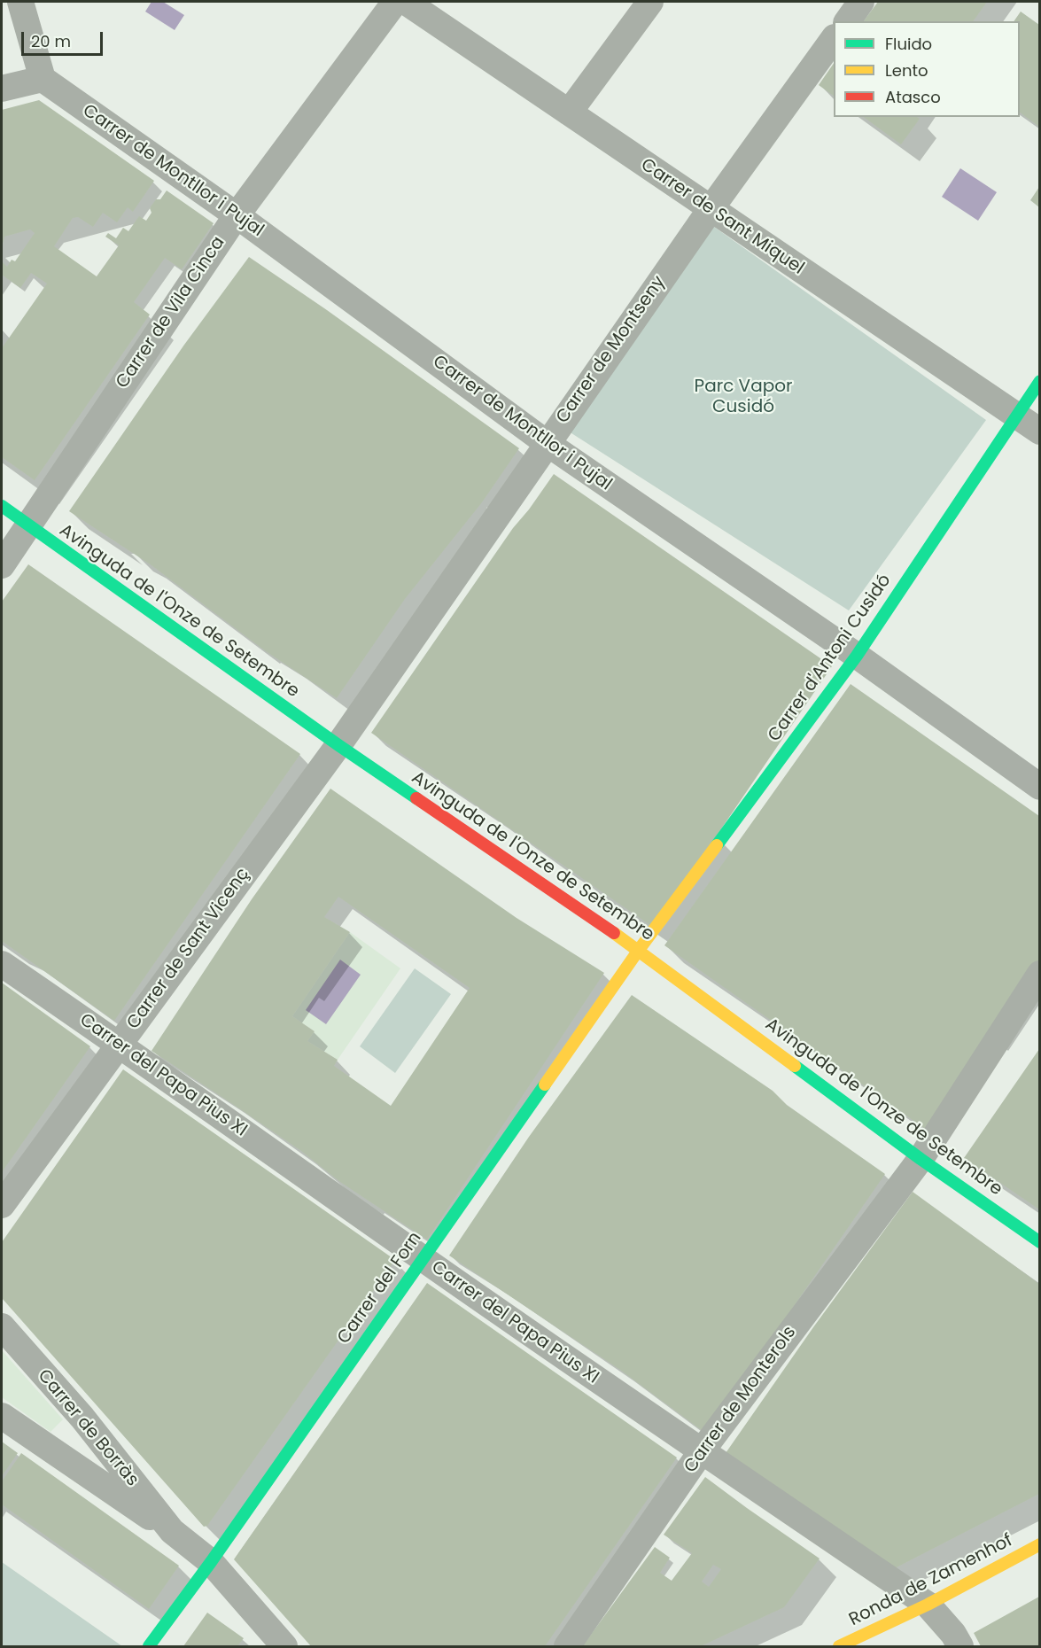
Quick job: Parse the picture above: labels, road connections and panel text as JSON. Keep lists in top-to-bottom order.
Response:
{
  "streets": {
    "street": [
      "Carrer de Montllor i Pujal",
      "Carrer de Sant Miquel",
      "Carrer de Vila Cinca",
      "Carrer de Montseny",
      "Avinguda de l'Onze de Setembre",
      "Carrer d'Antoni Cusidó",
      "Carrer de Sant Vicenç",
      "Carrer del Papa Pius XI",
      "Carrer del Forn",
      "Carrer de Monterols",
      "Carrer de Borràs",
      "Ronda de Zamenhof"
    ]
  },
  "crossings": [
    ["Carrer de Montllor i Pujal", "Carrer de Vila Cinca"],
    ["Carrer de Montllor i Pujal", "Carrer de Montseny"],
    ["Carrer de Montllor i Pujal", "Carrer d'Antoni Cusidó"],
    ["Carrer de Sant Miquel", "Carrer de Montseny"],
    ["Carrer de Sant Miquel", "Carrer d'Antoni Cusidó"],
    ["Carrer de Vila Cinca", "Avinguda de l'Onze de Setembre"],
    ["Carrer de Montseny", "Avinguda de l'Onze de Setembre"],
    ["Carrer de Montseny", "Carrer de Sant Vicenç"],
    ["Avinguda de l'Onze de Setembre", "Carrer d'Antoni Cusidó"],
    ["Avinguda de l'Onze de Setembre", "Carrer de Sant Vicenç"],
    ["Avinguda de l'Onze de Setembre", "Carrer del Forn"],
    ["Avinguda de l'Onze de Setembre", "Carrer de Monterols"],
    ["Carrer d'Antoni Cusidó", "Carrer del Forn"],
    ["Carrer de Sant Vicenç", "Carrer del Papa Pius XI"],
    ["Carrer del Papa Pius XI", "Carrer del Forn"],
    ["Carrer del Papa Pius XI", "Carrer de Monterols"],
    ["Carrer del Papa Pius XI", "Ronda de Zamenhof"],
    ["Carrer del Forn", "Carrer de Borràs"]
  ],
  "parks": ["Parc Vapor Cusidó"],
  "legend": ["Fluido", "Lento", "Atasco"],
  "scale_bar": "20 m"
}
